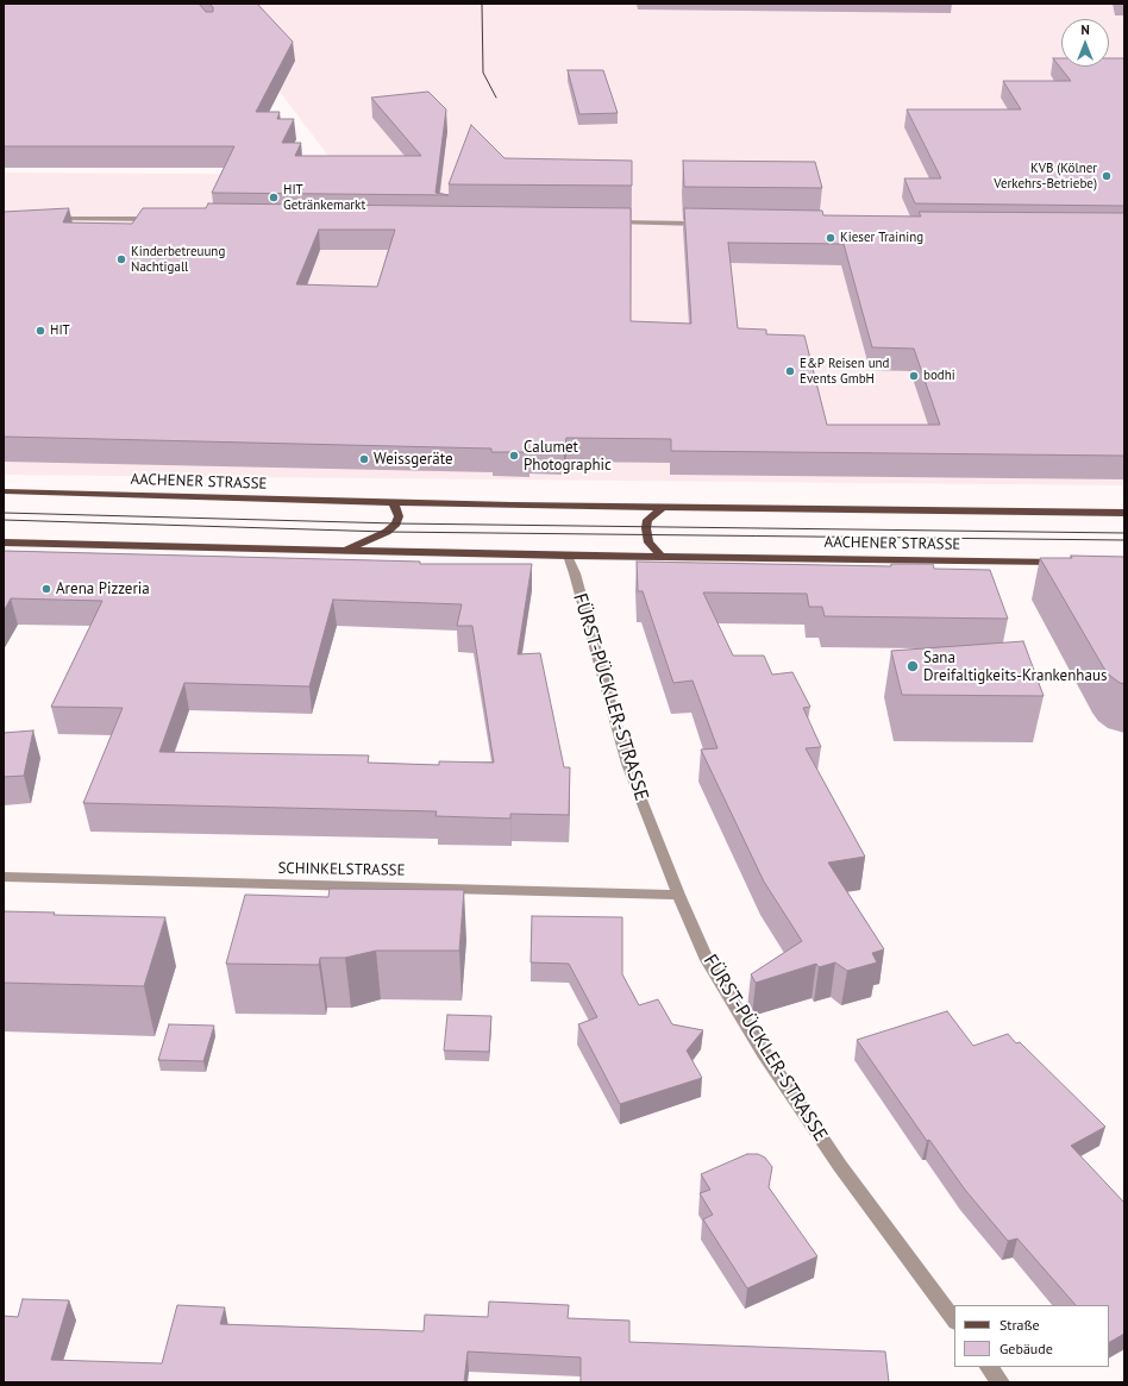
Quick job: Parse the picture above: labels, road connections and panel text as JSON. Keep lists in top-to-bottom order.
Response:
{
  "streets": {
    "main road": ["AACHENER STRASSE"],
    "street": ["FÜRST-PÜCKLER-STRASSE", "SCHINKELSTRASSE"]
  },
  "crossings": [
    ["AACHENER STRASSE", "FÜRST-PÜCKLER-STRASSE"],
    ["FÜRST-PÜCKLER-STRASSE", "SCHINKELSTRASSE"]
  ],
  "places": [
    "KVB (Kölner Verkehrs-Betriebe)",
    "HIT Getränkemarkt",
    "Kieser Training",
    "Kinderbetreuung Nachtigall",
    "HIT",
    "E&P Reisen und Events GmbH",
    "bodhi",
    "Calumet Photographic",
    "Weissgeräte",
    "Arena Pizzeria",
    "Sana Dreifaltigkeits-Krankenhaus"
  ],
  "legend": ["Straße", "Gebäude"],
  "north": "top"
}
